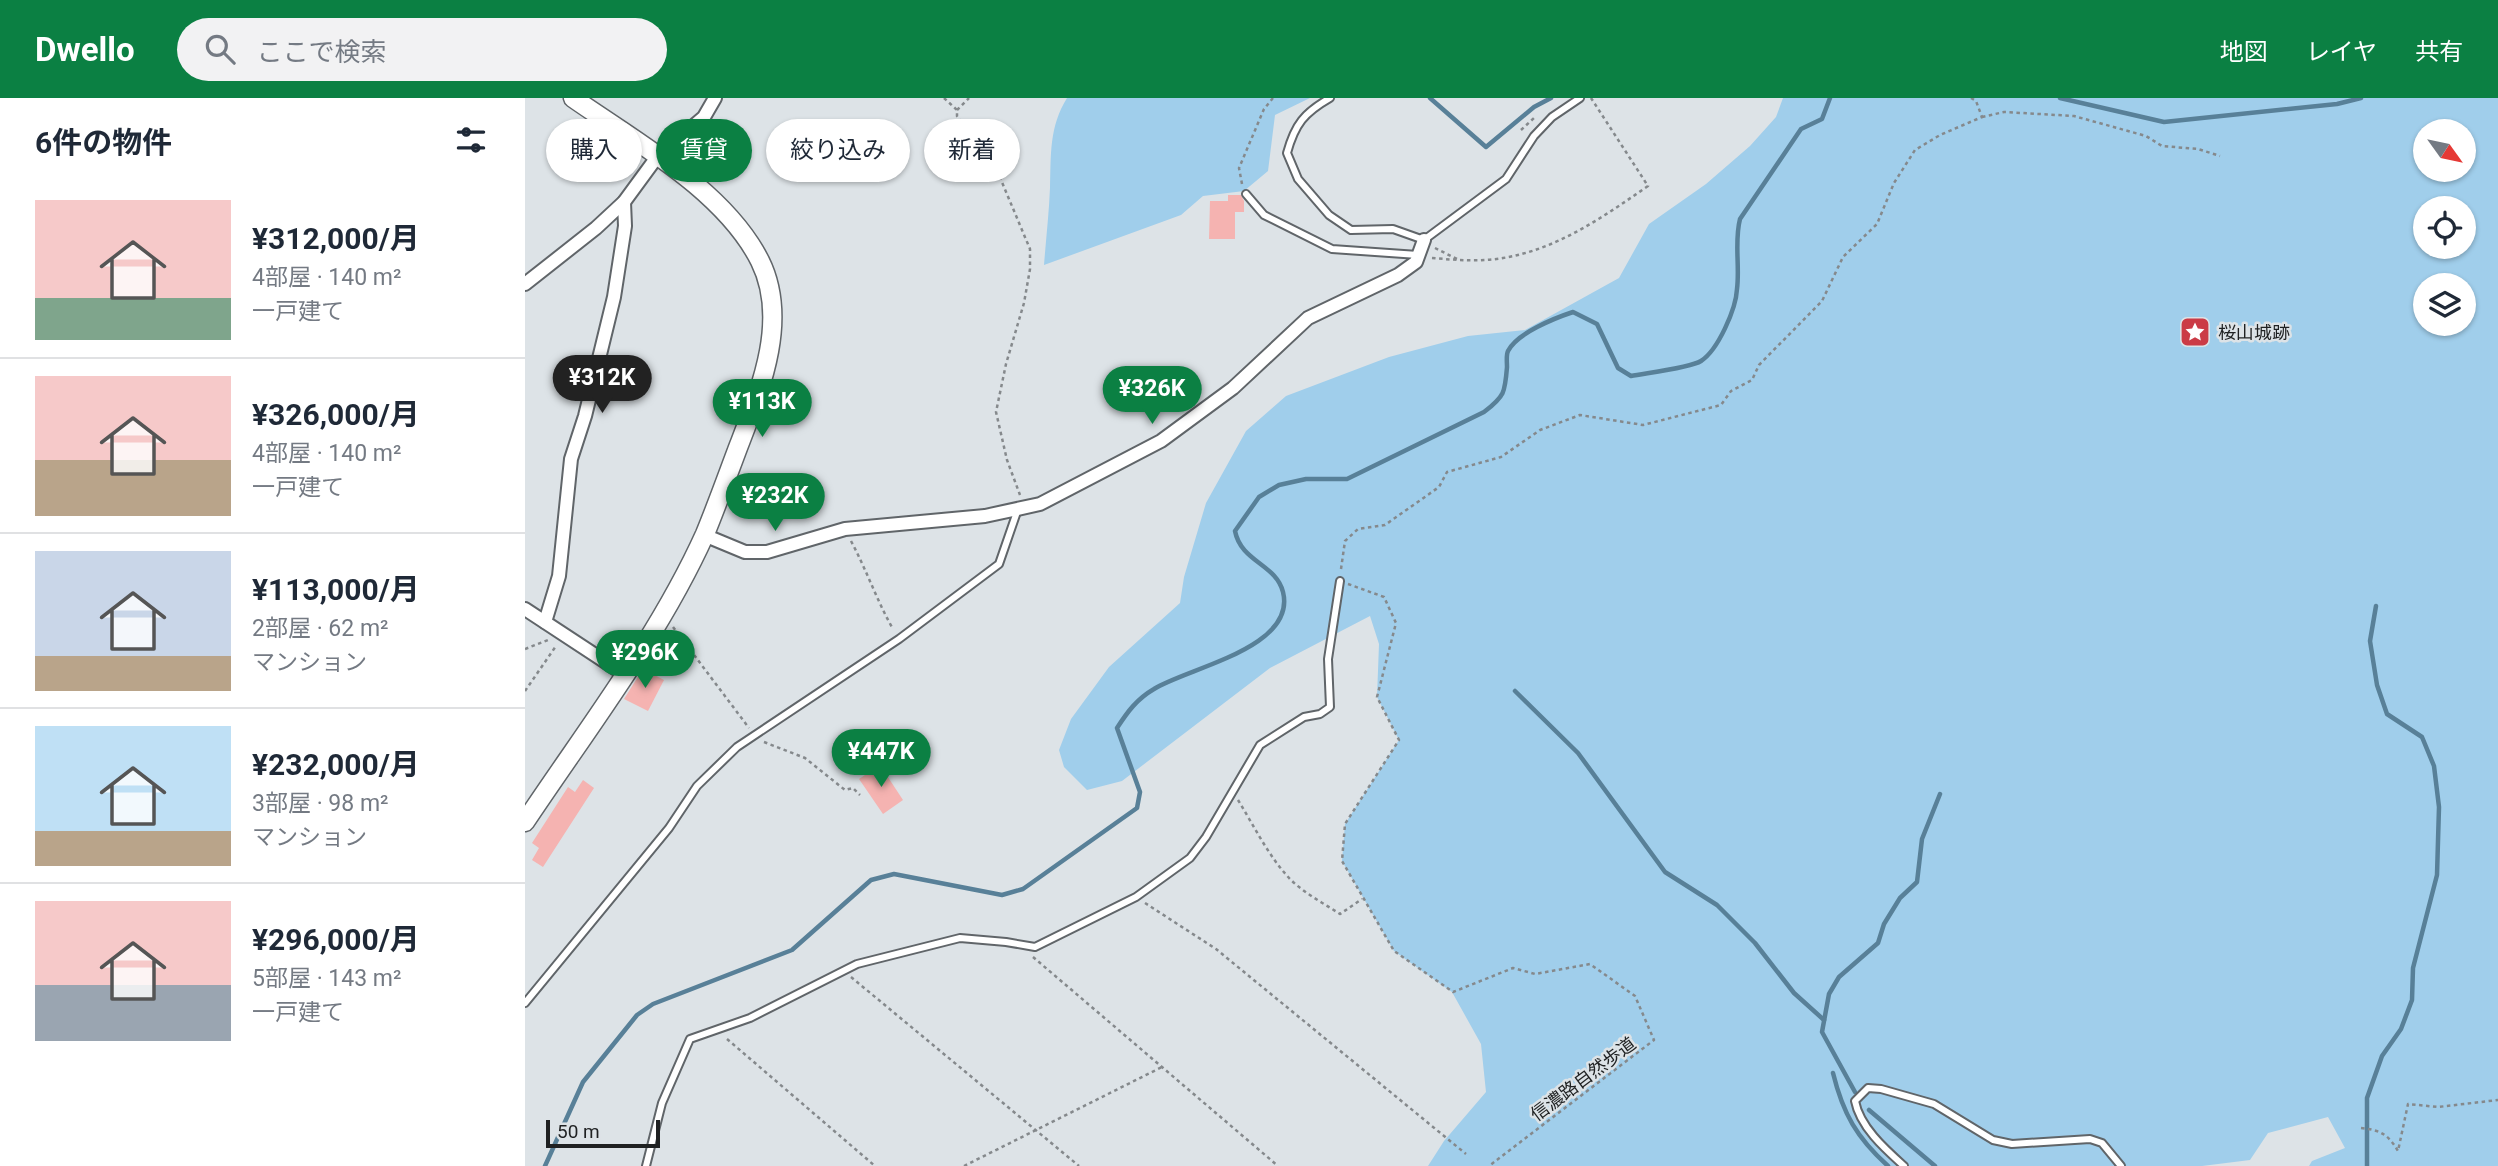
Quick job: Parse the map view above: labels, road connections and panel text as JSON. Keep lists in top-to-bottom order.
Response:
{
  "streets": {
    "path": ["信濃路自然歩道"]
  },
  "places": {
    "place": ["桜山城跡"]
  },
  "scale_bar": "50 m",
  "north": "bottom right",
  "page": {
    "header": "Dwello",
    "search": "ここで検索",
    "nav": ["地図", "レイヤ", "共有"],
    "heading": "6件の物件",
    "chip": [
      "購入",
      "賃貸",
      "絞り込み",
      "新着"
    ],
    "list": [
      {
        "name": "¥312,000/月",
        "note": "4部屋 · 140 m² · 一戸建て"
      },
      {
        "name": "¥326,000/月",
        "note": "4部屋 · 140 m² · 一戸建て"
      },
      {
        "name": "¥113,000/月",
        "note": "2部屋 · 62 m² · マンション"
      },
      {
        "name": "¥232,000/月",
        "note": "3部屋 · 98 m² · マンション"
      },
      {
        "name": "¥296,000/月",
        "note": "5部屋 · 143 m² · 一戸建て"
      }
    ],
    "price": [
      "¥312K",
      "¥326K",
      "¥113K",
      "¥232K",
      "¥296K",
      "¥447K"
    ],
    "scale": "50 m"
  }
}
